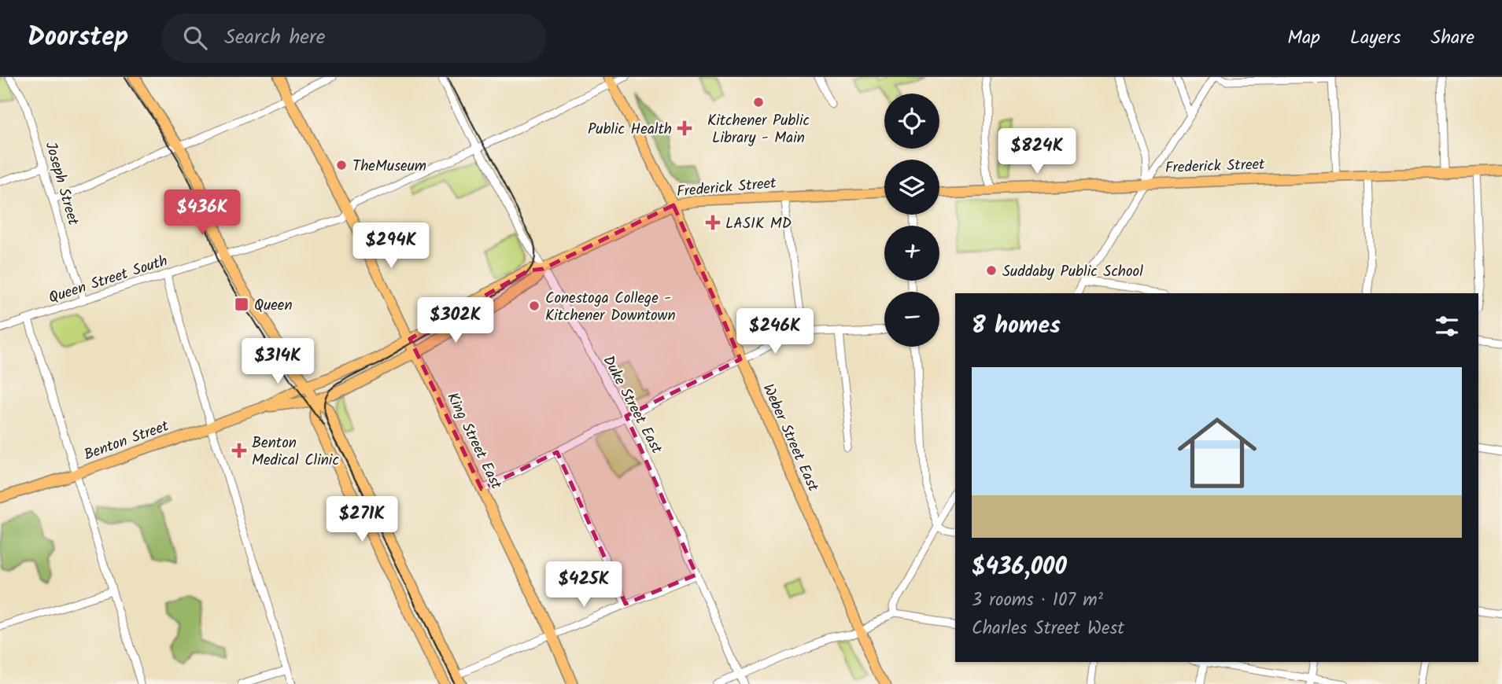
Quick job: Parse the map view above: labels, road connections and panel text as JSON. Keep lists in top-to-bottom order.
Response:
{
  "streets": {
    "main road": [
      "Frederick Street",
      "Weber Street East",
      "Benton Street",
      "King Street East"
    ],
    "street": ["Joseph Street", "Queen Street South", "Duke Street East"]
  },
  "crossings": [
    ["Frederick Street", "Duke Street East"],
    ["Frederick Street", "Weber Street East"],
    ["Frederick Street", "Benton Street"],
    ["Frederick Street", "King Street East"],
    ["Joseph Street", "Queen Street South"],
    ["Queen Street South", "Duke Street East"],
    ["Queen Street South", "Weber Street East"],
    ["Queen Street South", "King Street East"],
    ["Benton Street", "King Street East"]
  ],
  "places": {
    "other": [
      "Kitchener Public Library - Main",
      "TheMuseum",
      "Suddaby Public School",
      "Conestoga College - Kitchener Downtown"
    ],
    "health": ["Public Health", "LASIK MD", "Benton Medical Clinic"],
    "transit": ["Queen"]
  },
  "page": {
    "header": "Doorstep",
    "search": "Search here",
    "nav": ["Map", "Layers", "Share"],
    "map_buttons": ["+", "−"],
    "price": [
      "$824K",
      "$436K",
      "$294K",
      "$302K",
      "$246K",
      "$314K",
      "$271K",
      "$425K"
    ],
    "heading": "8 homes",
    "list": [
      {
        "name": "$436,000",
        "note": "3 rooms · 107 m² · Charles Street West"
      }
    ]
  }
}
